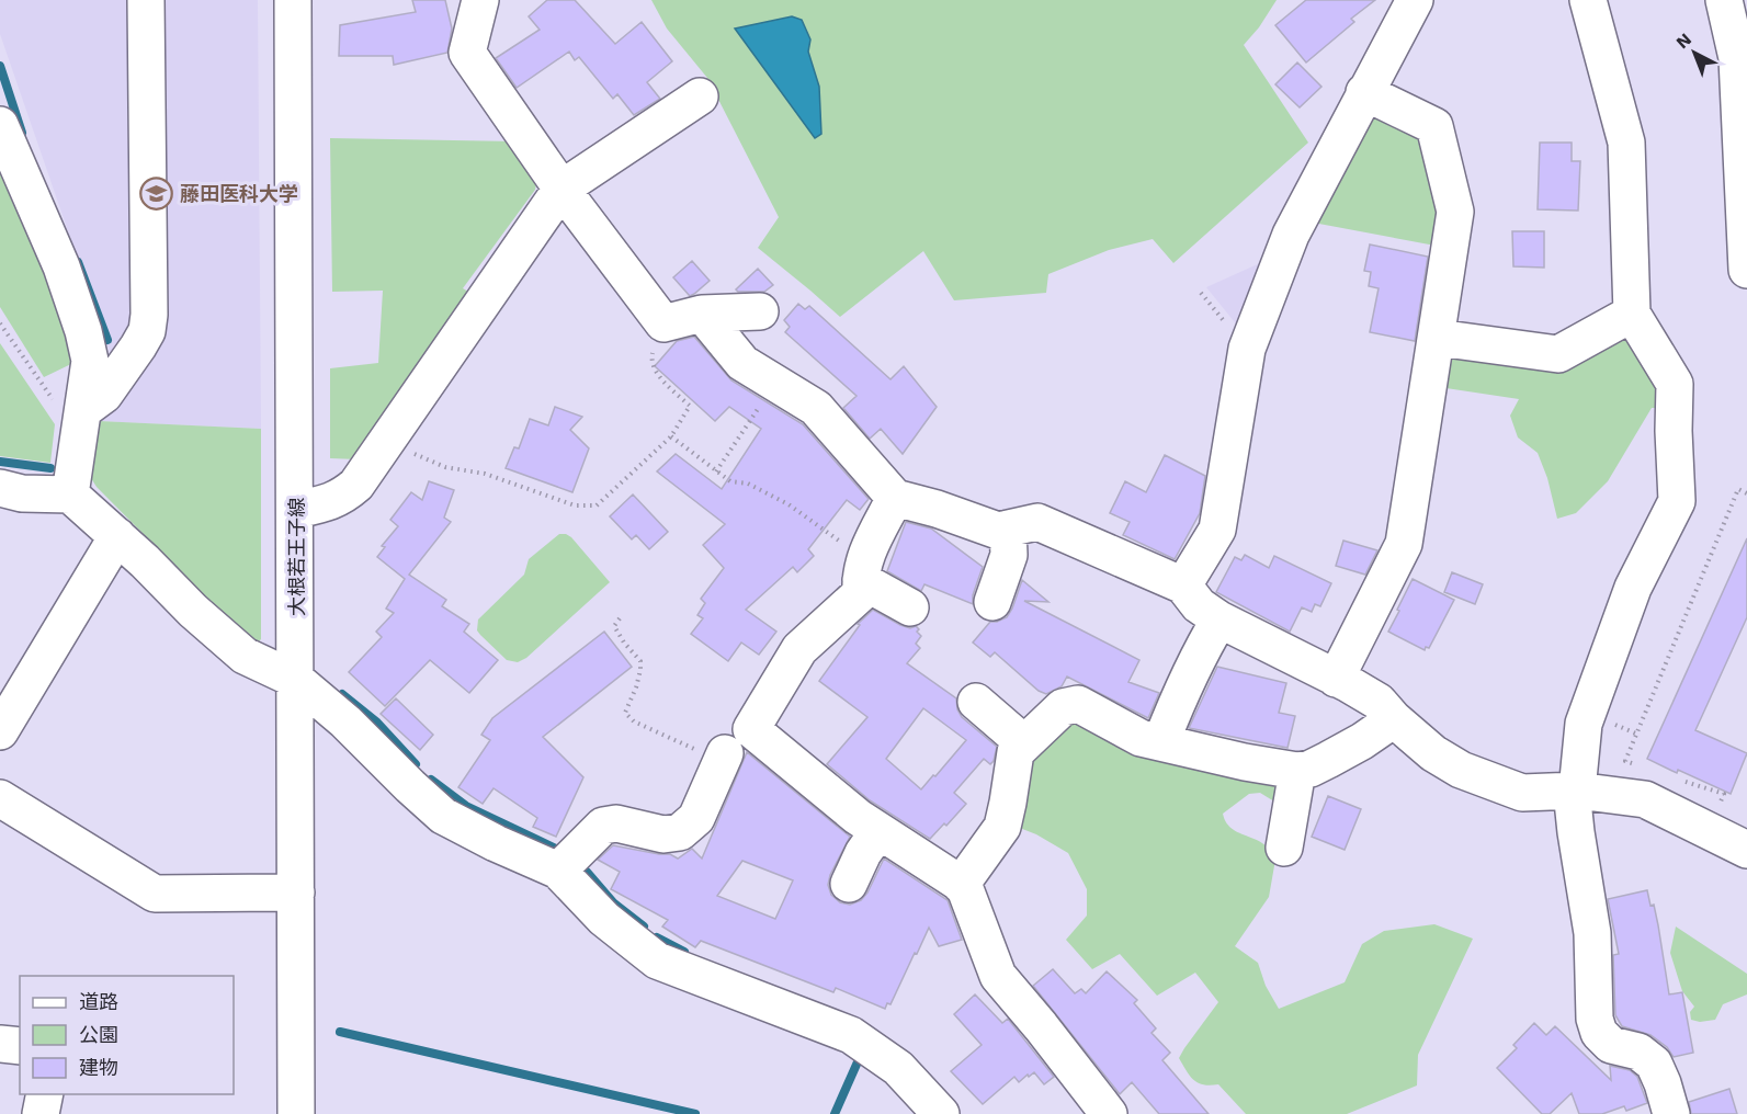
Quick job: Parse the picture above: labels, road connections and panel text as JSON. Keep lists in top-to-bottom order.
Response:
{
  "streets": {
    "street": ["大根若王子線"]
  },
  "places": {
    "school or university": ["藤田医科大学"]
  },
  "legend": ["道路", "公園", "建物"],
  "north": "top left"
}
